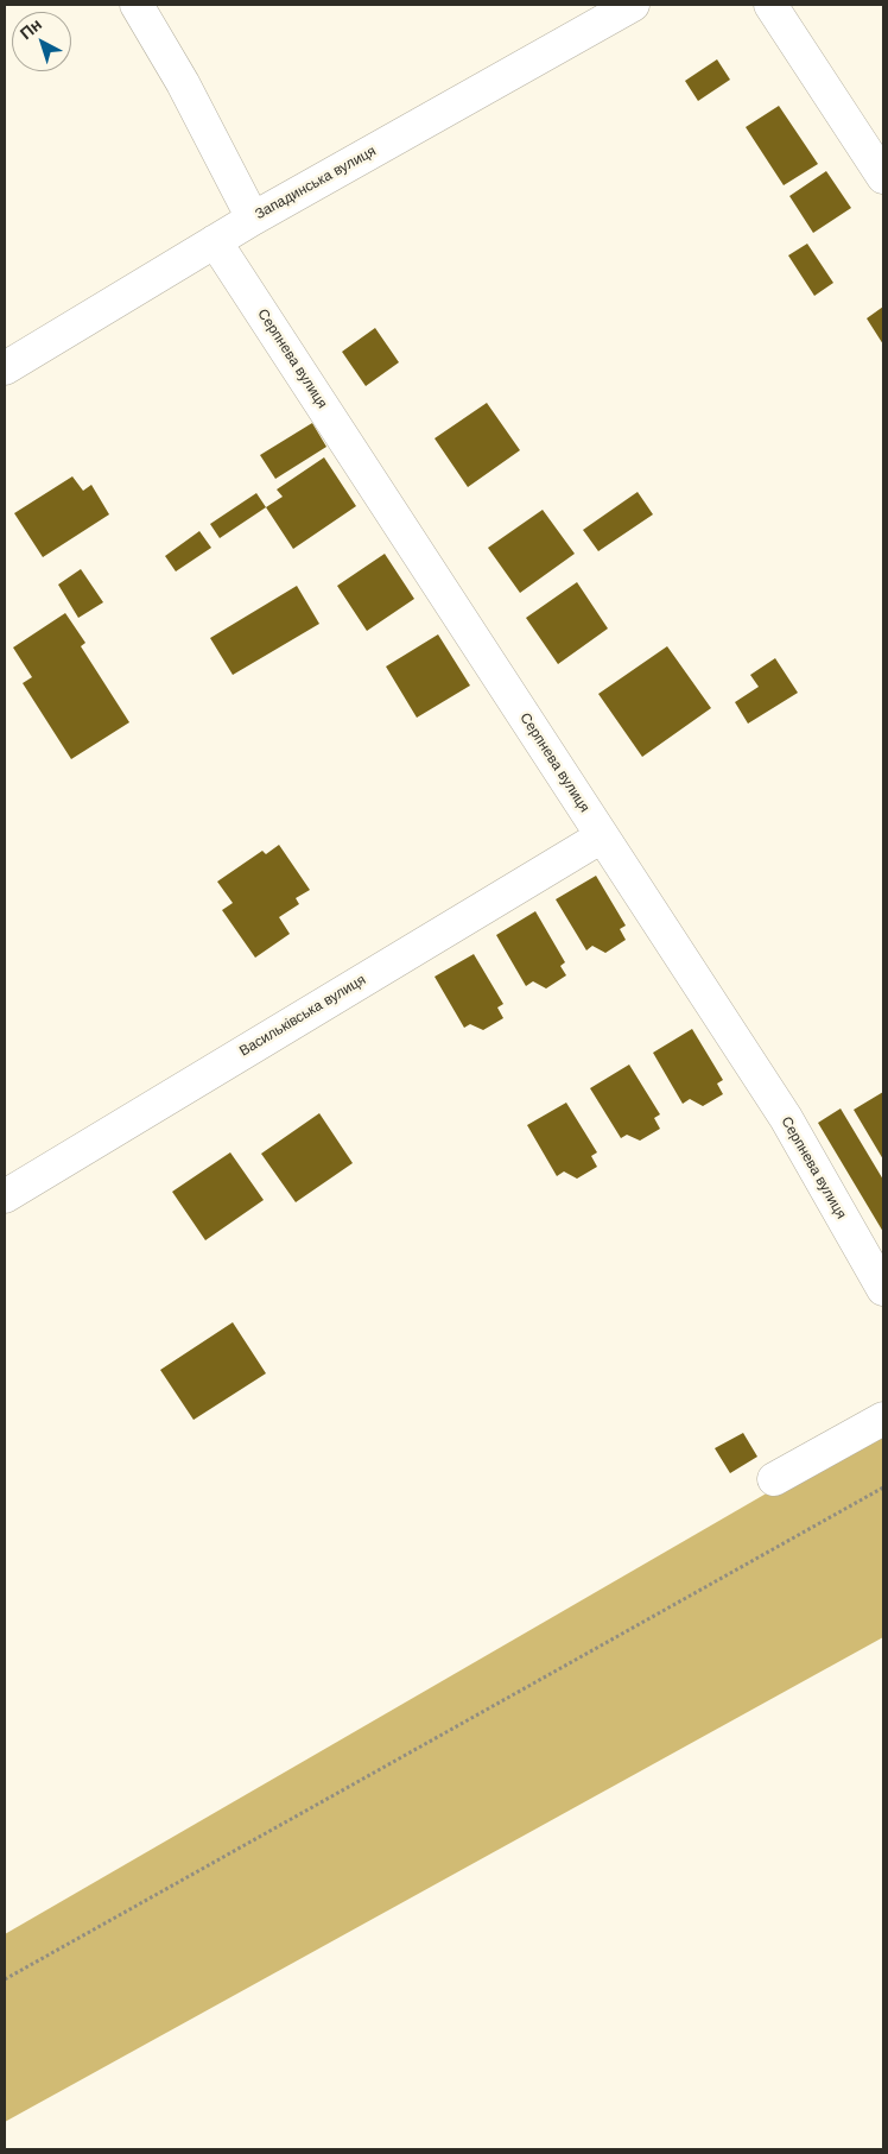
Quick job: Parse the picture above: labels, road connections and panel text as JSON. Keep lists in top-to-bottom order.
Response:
{
  "streets": {
    "street": ["Западинська вулиця", "Серпнева вулиця", "Васильківська вулиця"]
  },
  "crossings": [
    ["Западинська вулиця", "Серпнева вулиця"],
    ["Серпнева вулиця", "Васильківська вулиця"]
  ],
  "north": "top left"
}
